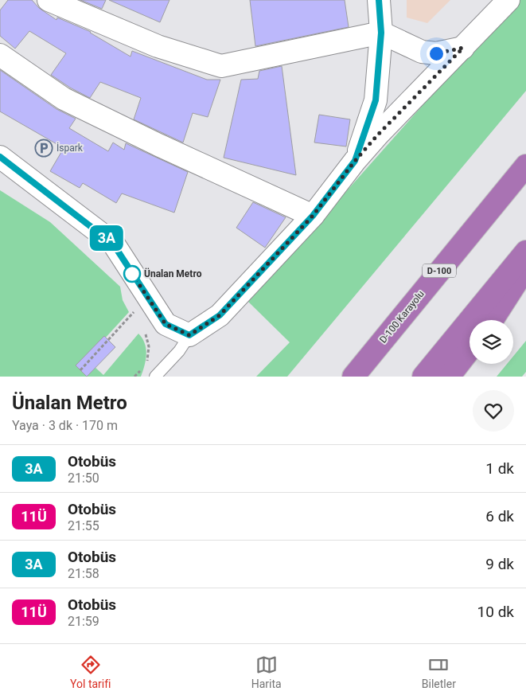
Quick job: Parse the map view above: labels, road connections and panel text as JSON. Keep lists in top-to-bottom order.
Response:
{
  "streets": {
    "highway": ["D-100", "D-100 Karayolu"]
  },
  "places": {
    "parking": ["İspark"],
    "other": ["Ünalan Metro"]
  },
  "lines": ["bus line 3A"],
  "page": {
    "on_map": "3A",
    "heading": ["Ünalan Metro", "Yaya · 3 dk · 170 m"],
    "list": [
      {
        "mark": "3A",
        "name": "Otobüs",
        "note": "21:50",
        "value": "1 dk"
      },
      {
        "mark": "11Ü",
        "name": "Otobüs",
        "note": "21:55",
        "value": "6 dk"
      },
      {
        "mark": "3A",
        "name": "Otobüs",
        "note": "21:58",
        "value": "9 dk"
      },
      {
        "mark": "11Ü",
        "name": "Otobüs",
        "note": "21:59",
        "value": "10 dk"
      }
    ],
    "tabs": ["Yol tarifi", "Harita", "Biletler"]
  }
}
